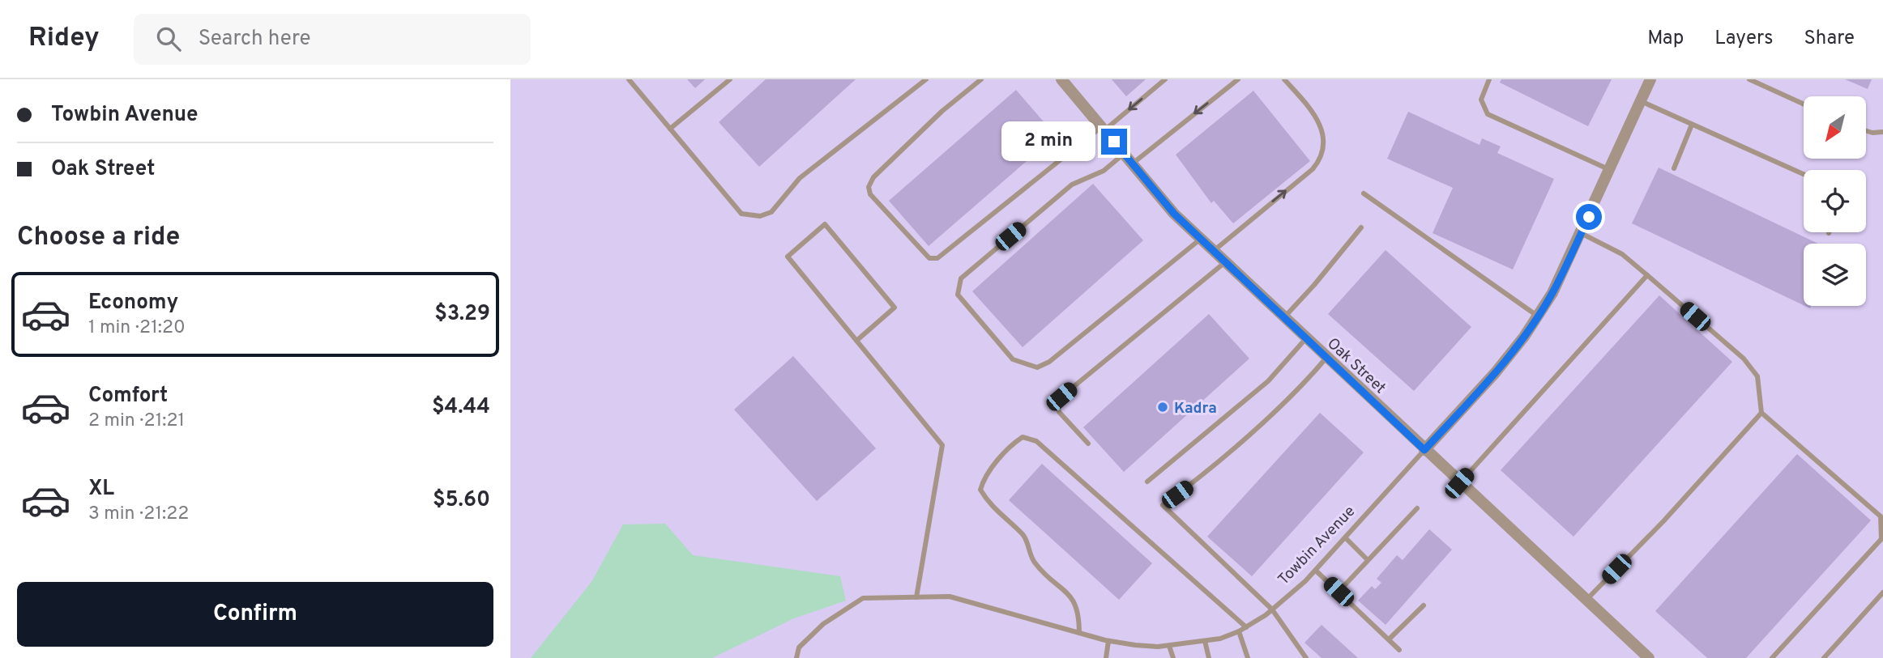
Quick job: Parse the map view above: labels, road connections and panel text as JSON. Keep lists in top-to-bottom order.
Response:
{
  "streets": {
    "street": ["Oak Street", "Towbin Avenue"]
  },
  "crossings": [
    ["Oak Street", "Towbin Avenue"]
  ],
  "places": ["Kadra"],
  "north": "bottom left",
  "page": {
    "header": "Ridey",
    "search": "Search here",
    "nav": ["Map", "Layers", "Share"],
    "banner": ["Towbin Avenue", "Oak Street"],
    "bubble": "2 min",
    "heading": "Choose a ride",
    "list": [
      {
        "name": "Economy",
        "note": "1 min · 21:20",
        "value": "$3.29"
      },
      {
        "name": "Comfort",
        "note": "2 min · 21:21",
        "value": "$4.44"
      },
      {
        "name": "XL",
        "note": "3 min · 21:22",
        "value": "$5.60"
      }
    ],
    "buttons": "Confirm"
  }
}
